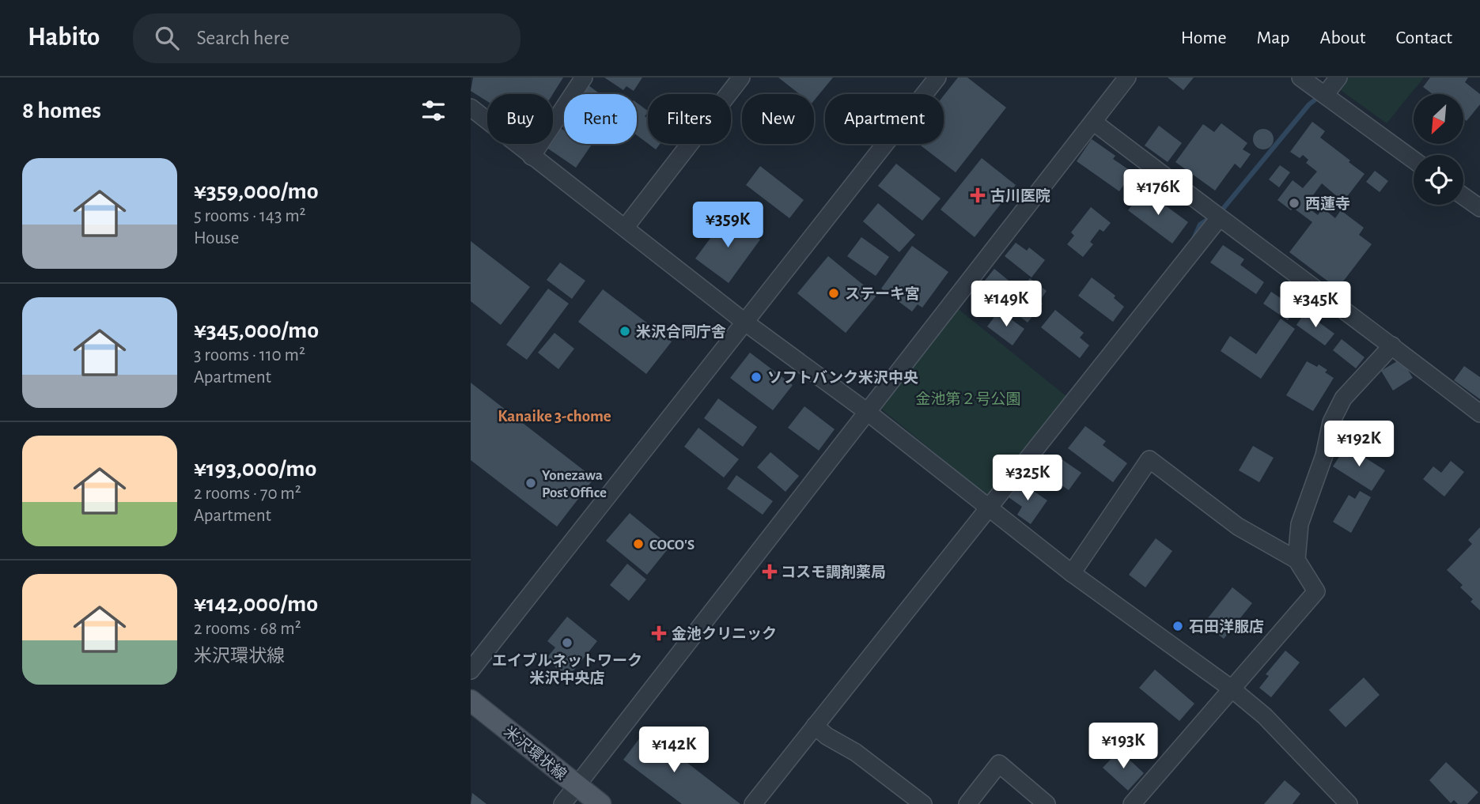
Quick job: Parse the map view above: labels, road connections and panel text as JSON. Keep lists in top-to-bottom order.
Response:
{
  "streets": {
    "main road": ["米沢環状線"]
  },
  "districts": ["Kanaike 3-chome"],
  "parks": ["金池第２号公園"],
  "places": {
    "health": ["古川医院", "コスモ調剤薬局", "金池クリニック"],
    "other": [
      "西蓮寺",
      "ステーキ宮",
      "米沢合同庁舎",
      "ソフトバンク米沢中央",
      "Yonezawa Post Office",
      "COCO'S",
      "石田洋服店",
      "エイブルネットワーク 米沢中央店"
    ]
  },
  "north": "bottom left",
  "page": {
    "header": "Habito",
    "search": "Search here",
    "nav": [
      "Home",
      "Map",
      "About",
      "Contact"
    ],
    "heading": "8 homes",
    "chip": [
      "Buy",
      "Rent",
      "Filters",
      "New",
      "Apartment"
    ],
    "list": [
      {
        "name": "¥359,000/mo",
        "note": "5 rooms · 143 m² · House"
      },
      {
        "name": "¥345,000/mo",
        "note": "3 rooms · 110 m² · Apartment"
      },
      {
        "name": "¥193,000/mo",
        "note": "2 rooms · 70 m² · Apartment"
      },
      {
        "name": "¥142,000/mo",
        "note": "2 rooms · 68 m² · 米沢環状線"
      }
    ],
    "price": [
      "¥176K",
      "¥359K",
      "¥149K",
      "¥345K",
      "¥192K",
      "¥325K",
      "¥193K",
      "¥142K"
    ]
  }
}
